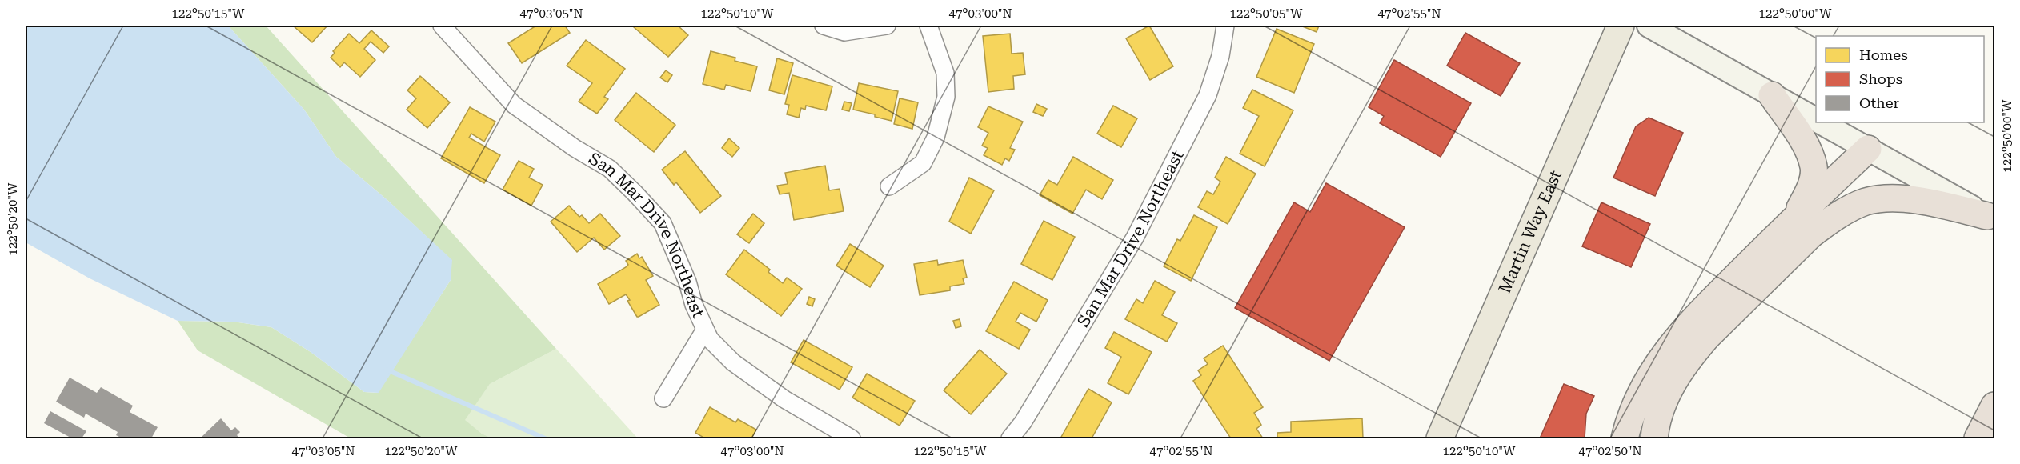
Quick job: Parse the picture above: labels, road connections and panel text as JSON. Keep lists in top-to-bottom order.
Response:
{
  "streets": {
    "main road": ["Martin Way East"],
    "street": ["San Mar Drive Northeast"]
  },
  "legend": ["Homes", "Shops", "Other"],
  "coordinates": [
    "122°50'15\"W",
    "47°03'05\"N",
    "122°50'10\"W",
    "47°03'00\"N",
    "122°50'05\"W",
    "47°02'55\"N",
    "122°50'00\"W",
    "122°50'20\"W",
    "47°02'50\"N"
  ]
}
